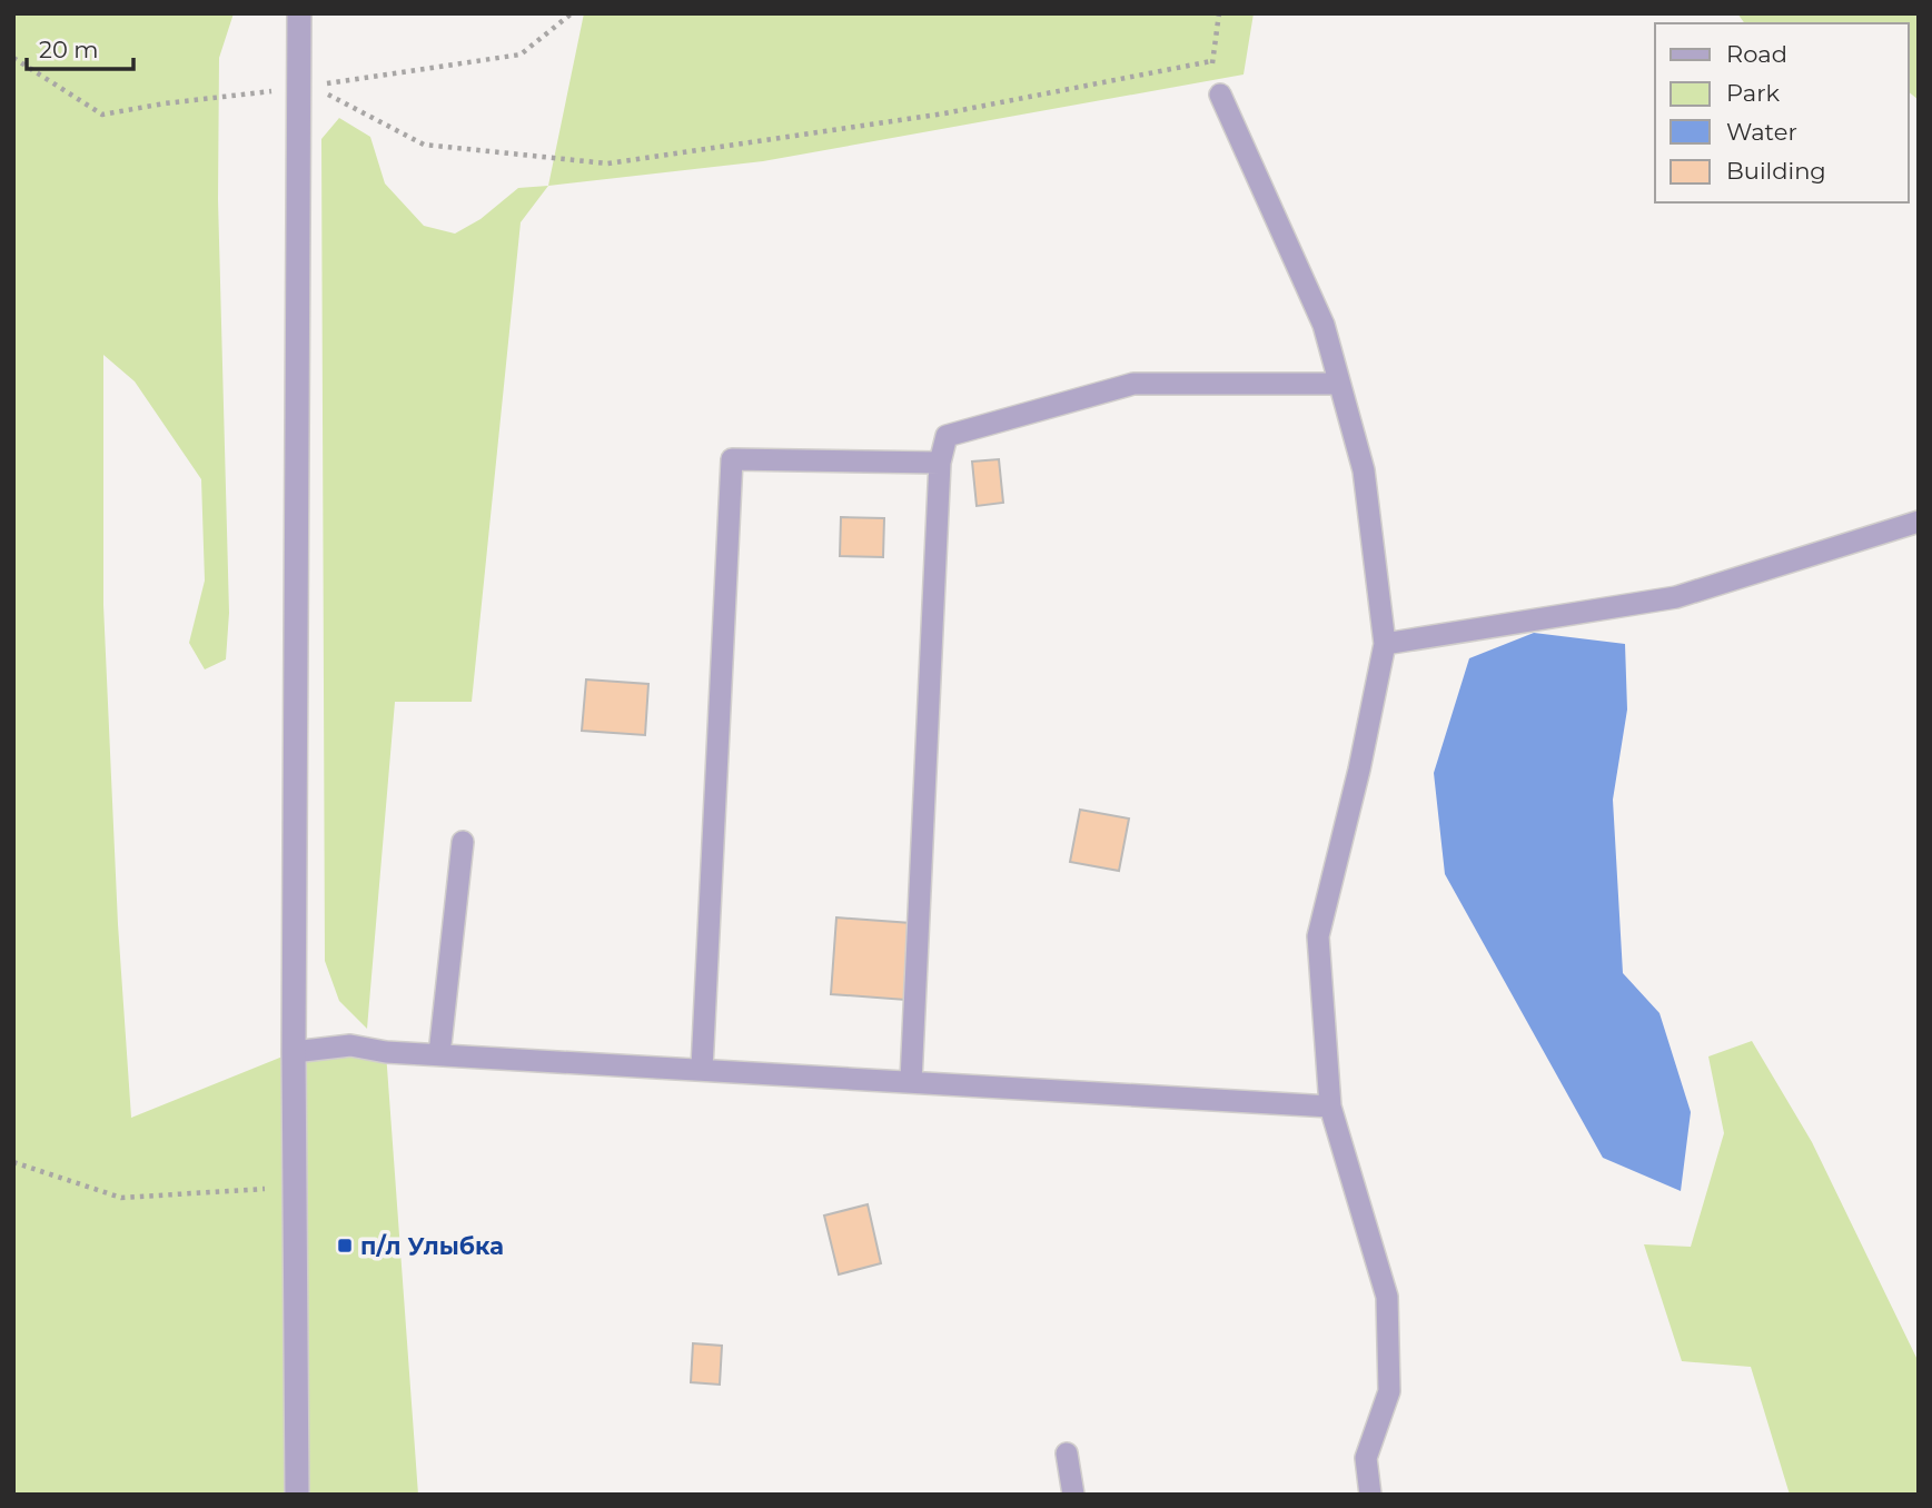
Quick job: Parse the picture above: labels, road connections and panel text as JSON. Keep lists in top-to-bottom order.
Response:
{
  "places": {
    "transit": ["п/л Улыбка"]
  },
  "legend": [
    "Road",
    "Park",
    "Water",
    "Building"
  ],
  "scale_bar": "20 m"
}
